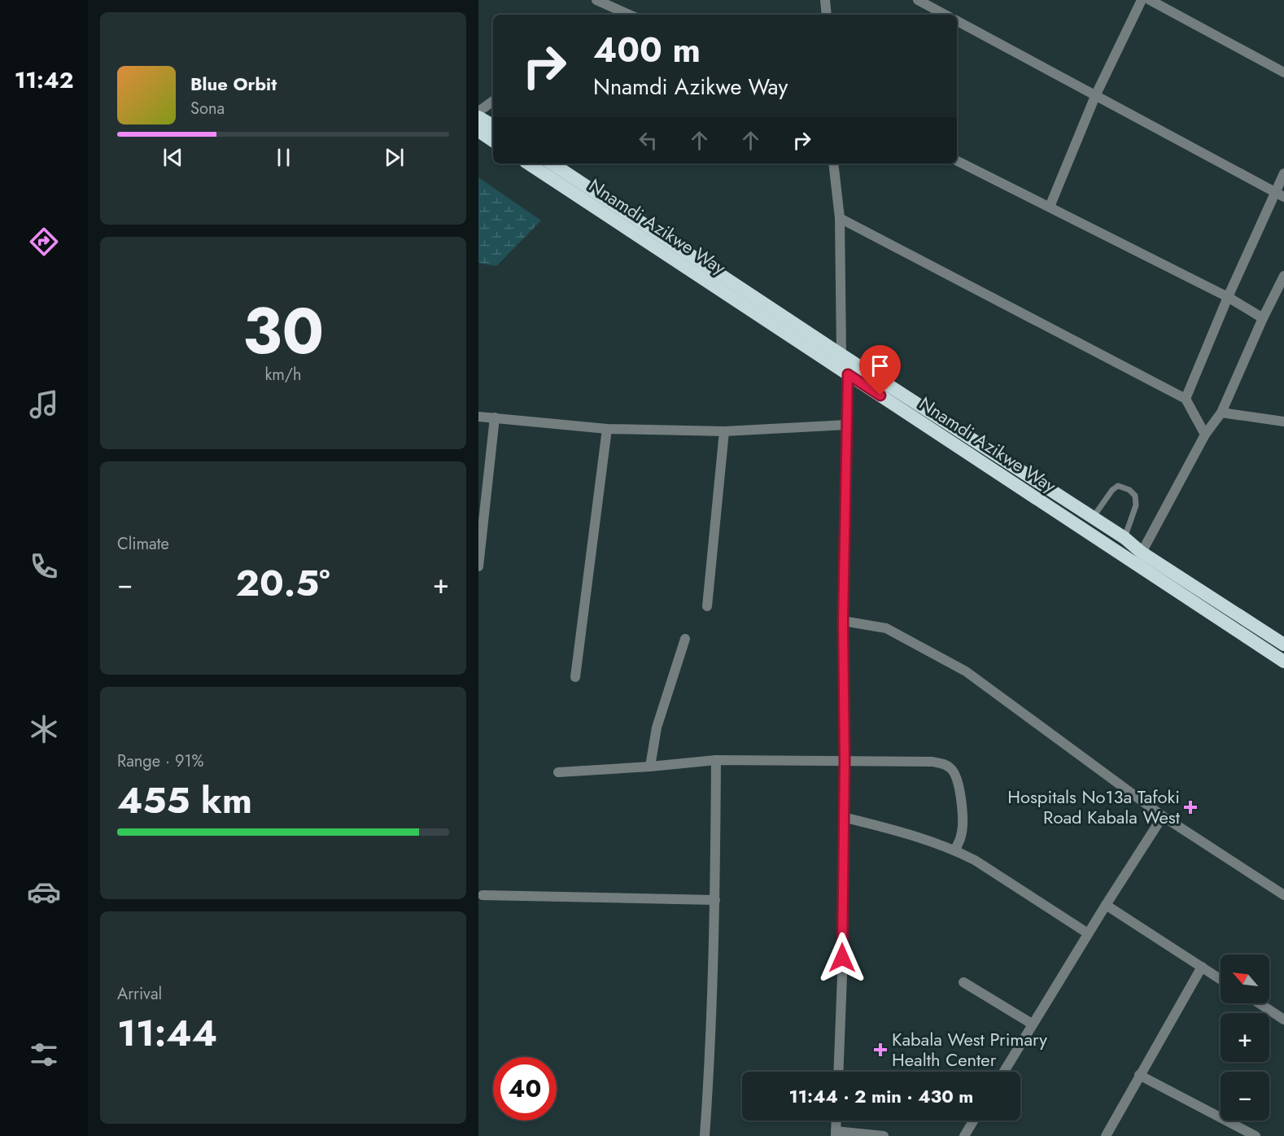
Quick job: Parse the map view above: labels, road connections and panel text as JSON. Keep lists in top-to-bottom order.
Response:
{
  "streets": {
    "highway": ["Nnamdi Azikwe Way"]
  },
  "places": {
    "health": ["Hospitals No13a Tafoki Road Kabala West", "Kabala West Primary Health Center"]
  },
  "north": "top left",
  "page": {
    "tabs": "11:42",
    "turn": ["400 m", "Nnamdi Azikwe Way"],
    "song": ["Blue Orbit", "Sona"],
    "tile": [
      ["30", "km/h"],
      "Climate",
      ["Range · 91%", "455 km"],
      ["Arrival", "11:44"]
    ],
    "heat": ["−", "20.5°", "+"],
    "map_buttons": ["+", "−"],
    "limit": "40",
    "trip": "11:44 · 2 min · 430 m"
  }
}
